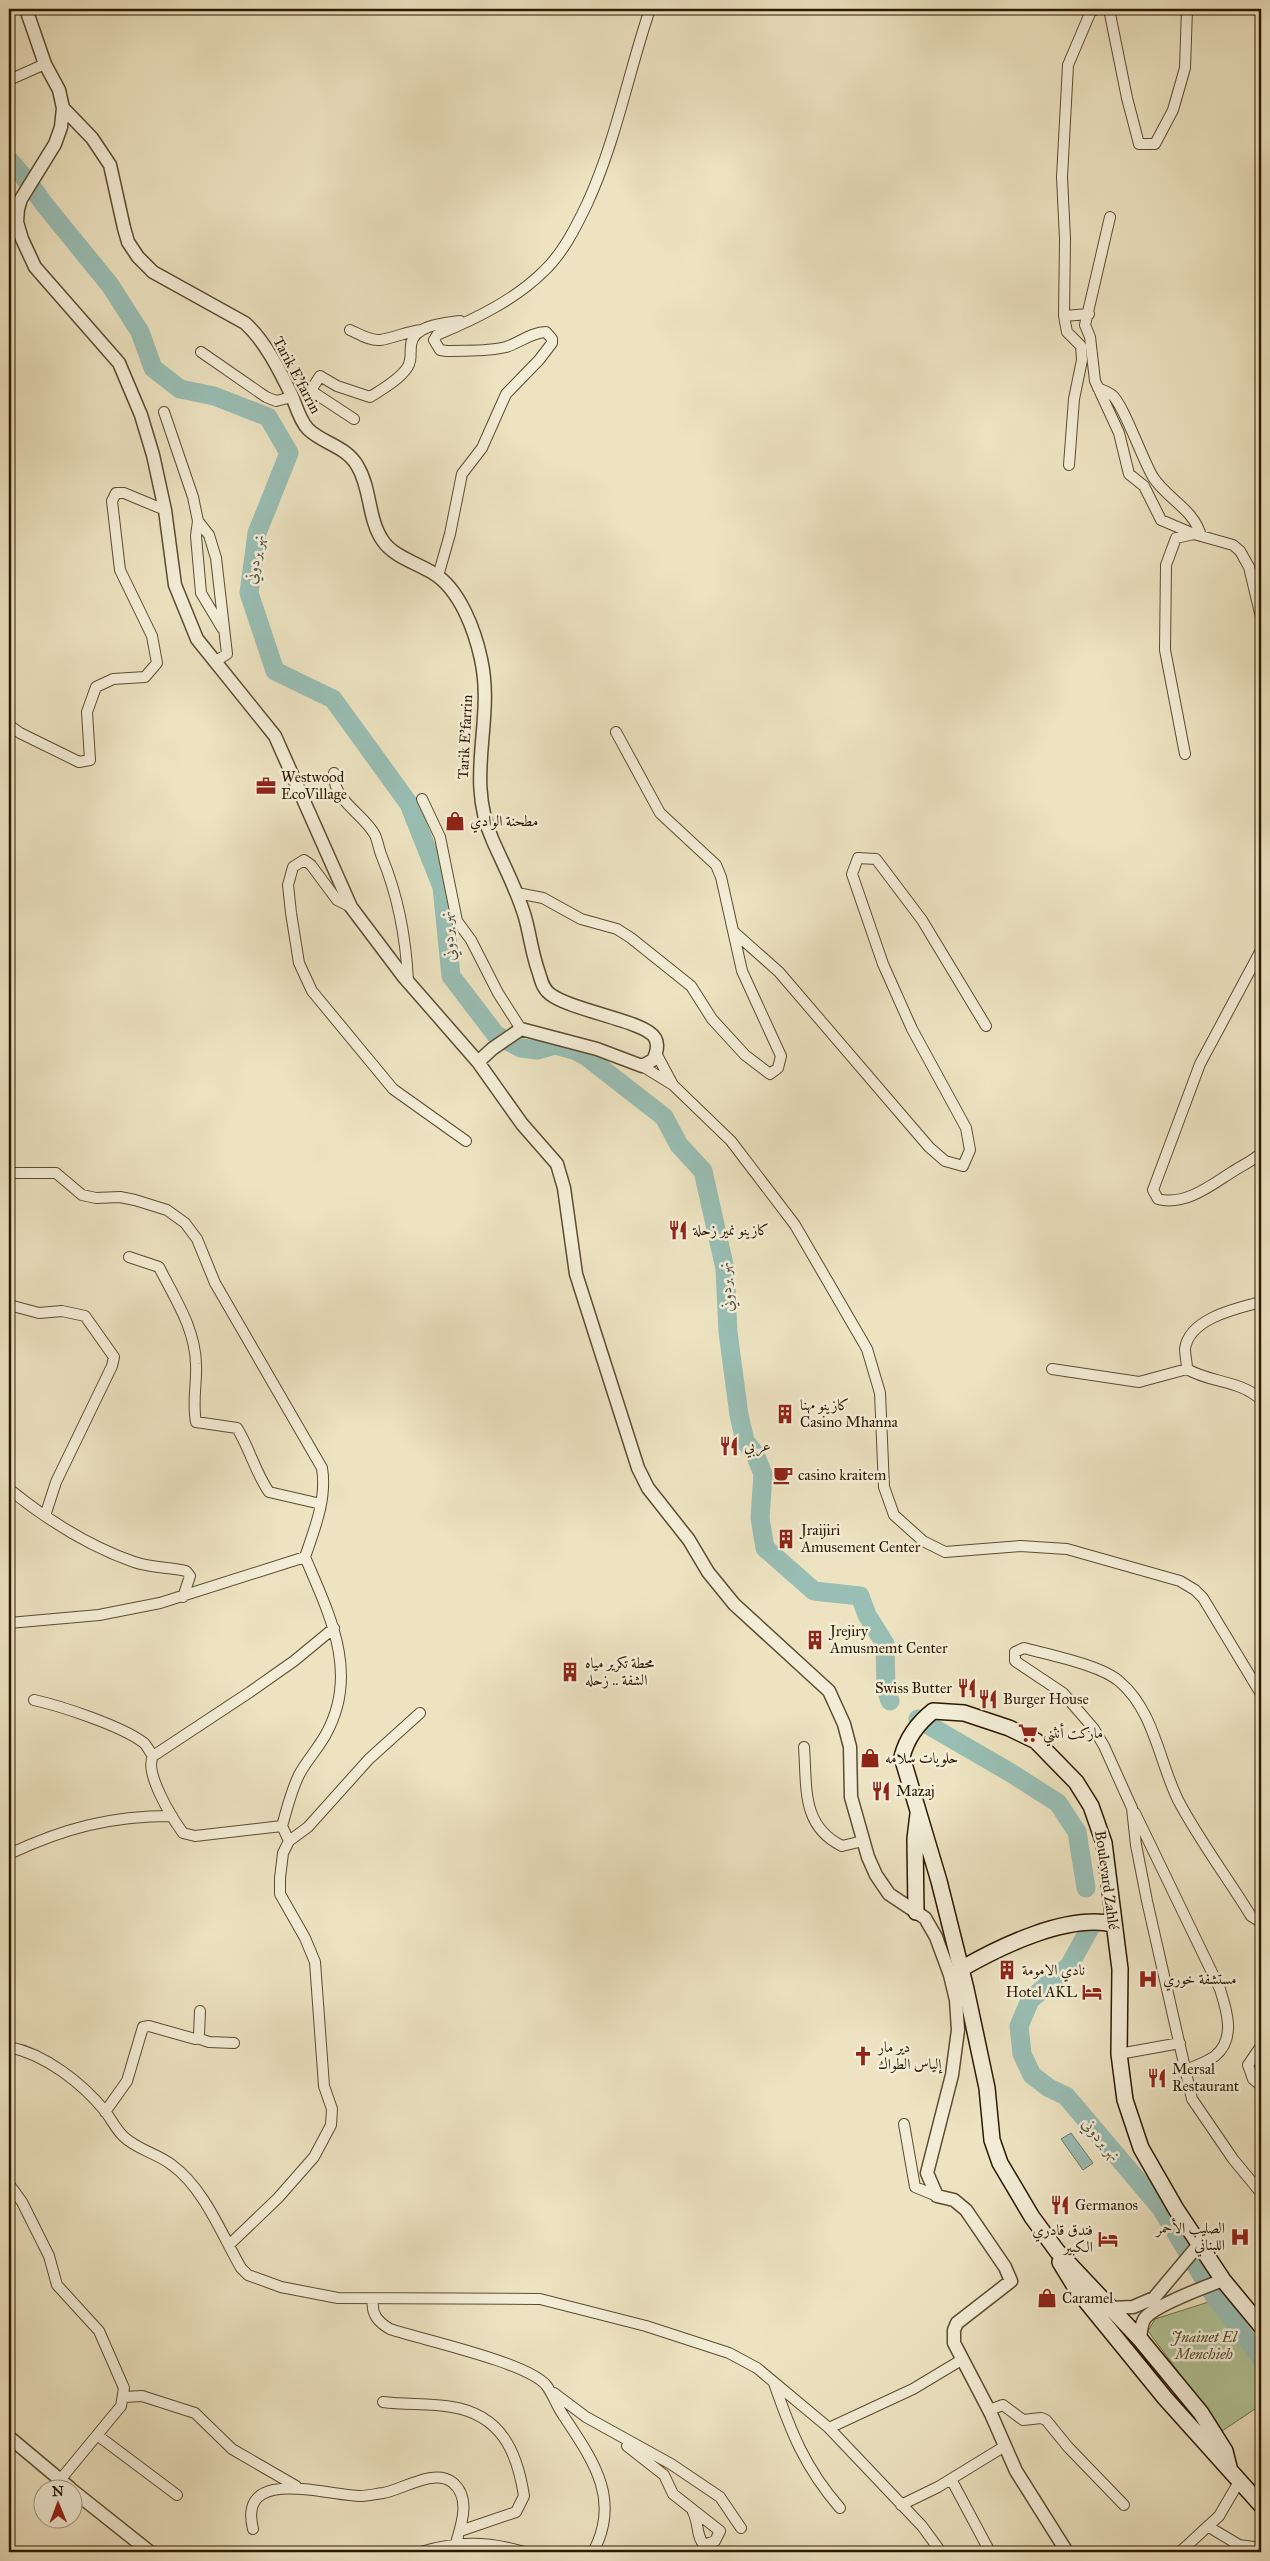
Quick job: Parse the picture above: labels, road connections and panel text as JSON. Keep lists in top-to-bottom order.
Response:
{
  "streets": {
    "main road": ["Boulevard Zahlé"],
    "street": ["Tarik E'farrin"]
  },
  "water": ["نهر بردوني"],
  "parks": ["Jnainet El Menchieh"],
  "places": {
    "office": ["Westwood EcoVillage"],
    "shop": ["مطحنة الوادي", "حلويات سلامه", "Caramel"],
    "restaurant": [
      "كازينو نمير زحلة",
      "عربي",
      "Swiss Butter",
      "Burger House",
      "Mazaj",
      "Mersal Restaurant",
      "Germanos"
    ],
    "building": [
      "كازينو مهنا Casino Mhanna",
      "Jraijiri Amusement Center",
      "Jrejiry Amusmemt Center",
      "محطة تكرير مياه الشفة .. زحله",
      "نادي الامومة"
    ],
    "cafe": ["casino kraitem"],
    "supermarket": ["ماركت أنثني"],
    "hospital": ["مستشفة خوري", "الصليب الأحمر اللبناني"],
    "hotel": ["Hotel AKL", "فندق قادري الكبير"],
    "church": ["دير مار إلياس الطواك"]
  },
  "north": "top"
}
